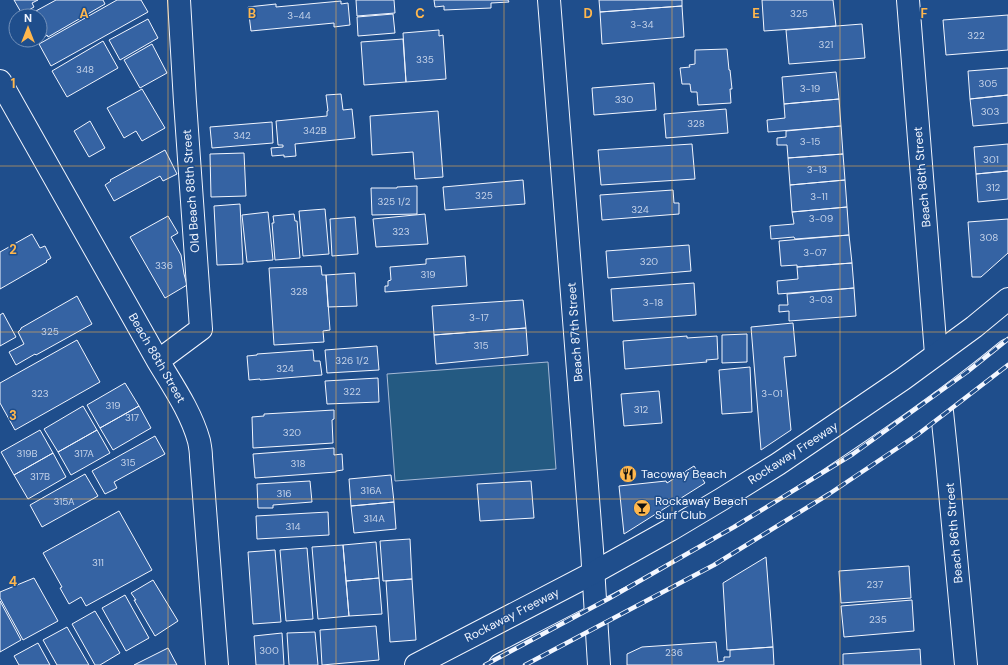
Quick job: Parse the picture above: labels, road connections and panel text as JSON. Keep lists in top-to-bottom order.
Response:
{
  "streets": {
    "street": [
      "Beach 86th Street",
      "Old Beach 88th Street",
      "Beach 87th Street",
      "Beach 88th Street",
      "Rockaway Freeway"
    ]
  },
  "crossings": [
    ["Beach 86th Street", "Rockaway Freeway"],
    ["Old Beach 88th Street", "Beach 88th Street"],
    ["Beach 87th Street", "Rockaway Freeway"]
  ],
  "places": {
    "restaurant": ["Tacoway Beach"],
    "bar": ["Rockaway Beach Surf Club"]
  },
  "house_numbers": [
    "325",
    "3-44",
    "3-34",
    "322",
    "321",
    "335",
    "348",
    "305",
    "3-19",
    "330",
    "303",
    "328",
    "342B",
    "342",
    "3-15",
    "301",
    "3-13",
    "312",
    "325",
    "3-11",
    "325 1/2",
    "324",
    "3-09",
    "323",
    "308",
    "3-07",
    "320",
    "336",
    "319",
    "328",
    "3-03",
    "3-18",
    "3-17",
    "325",
    "315",
    "326 1/2",
    "324",
    "322",
    "323",
    "3-01",
    "319",
    "312",
    "317",
    "320",
    "319B",
    "317A",
    "315",
    "318",
    "317B",
    "316A",
    "316",
    "315A",
    "314A",
    "314",
    "311",
    "237",
    "235",
    "300",
    "236"
  ],
  "north": "top",
  "grid": {
    "columns": [
      "A",
      "B",
      "C",
      "D",
      "E",
      "F"
    ],
    "rows": [
      "1",
      "2",
      "3",
      "4"
    ]
  }
}
